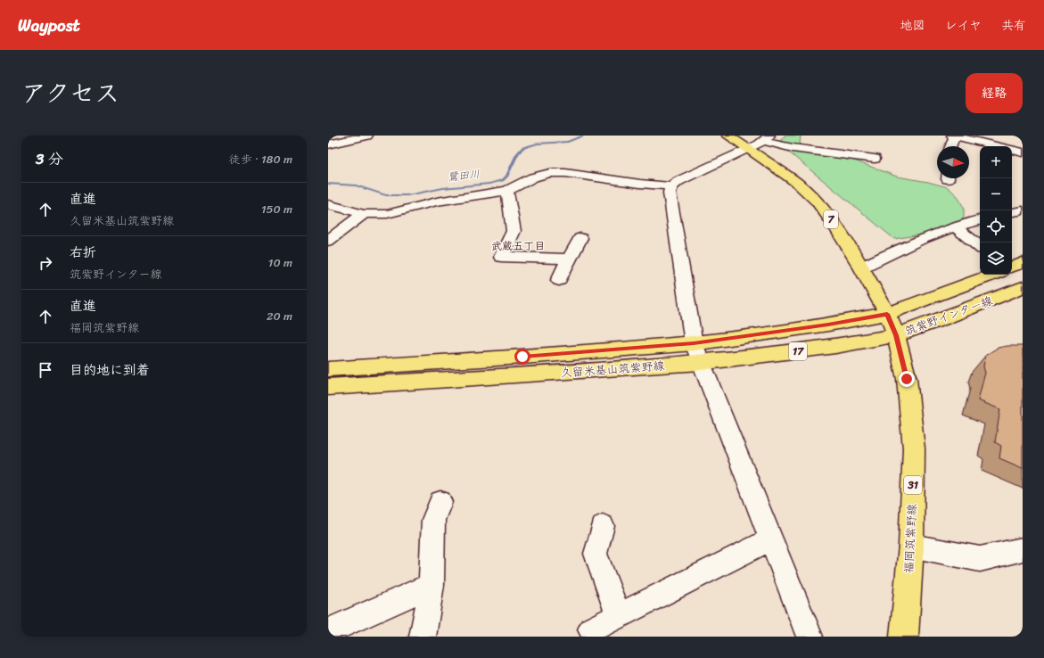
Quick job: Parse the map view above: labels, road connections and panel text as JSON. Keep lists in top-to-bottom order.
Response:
{
  "streets": {
    "main road": [
      "7",
      "筑紫野インター線",
      "17",
      "久留米基山筑紫野線",
      "31",
      "福岡筑紫野線"
    ]
  },
  "crossings": [
    ["筑紫野インター線", "久留米基山筑紫野線"],
    ["筑紫野インター線", "福岡筑紫野線"],
    ["久留米基山筑紫野線", "福岡筑紫野線"]
  ],
  "districts": ["武蔵五丁目"],
  "water": ["鷺田川"],
  "north": "right",
  "page": {
    "header": "Waypost",
    "nav": ["地図", "レイヤ", "共有"],
    "title": "アクセス",
    "buttons": "経路",
    "heading": ["3 分", "徒歩 · 180 m"],
    "map_buttons": ["+", "−"],
    "list": [
      ["直進", "久留米基山筑紫野線", "150 m"],
      ["右折", "筑紫野インター線", "10 m"],
      ["直進", "福岡筑紫野線", "20 m"],
      "目的地に到着"
    ]
  }
}
